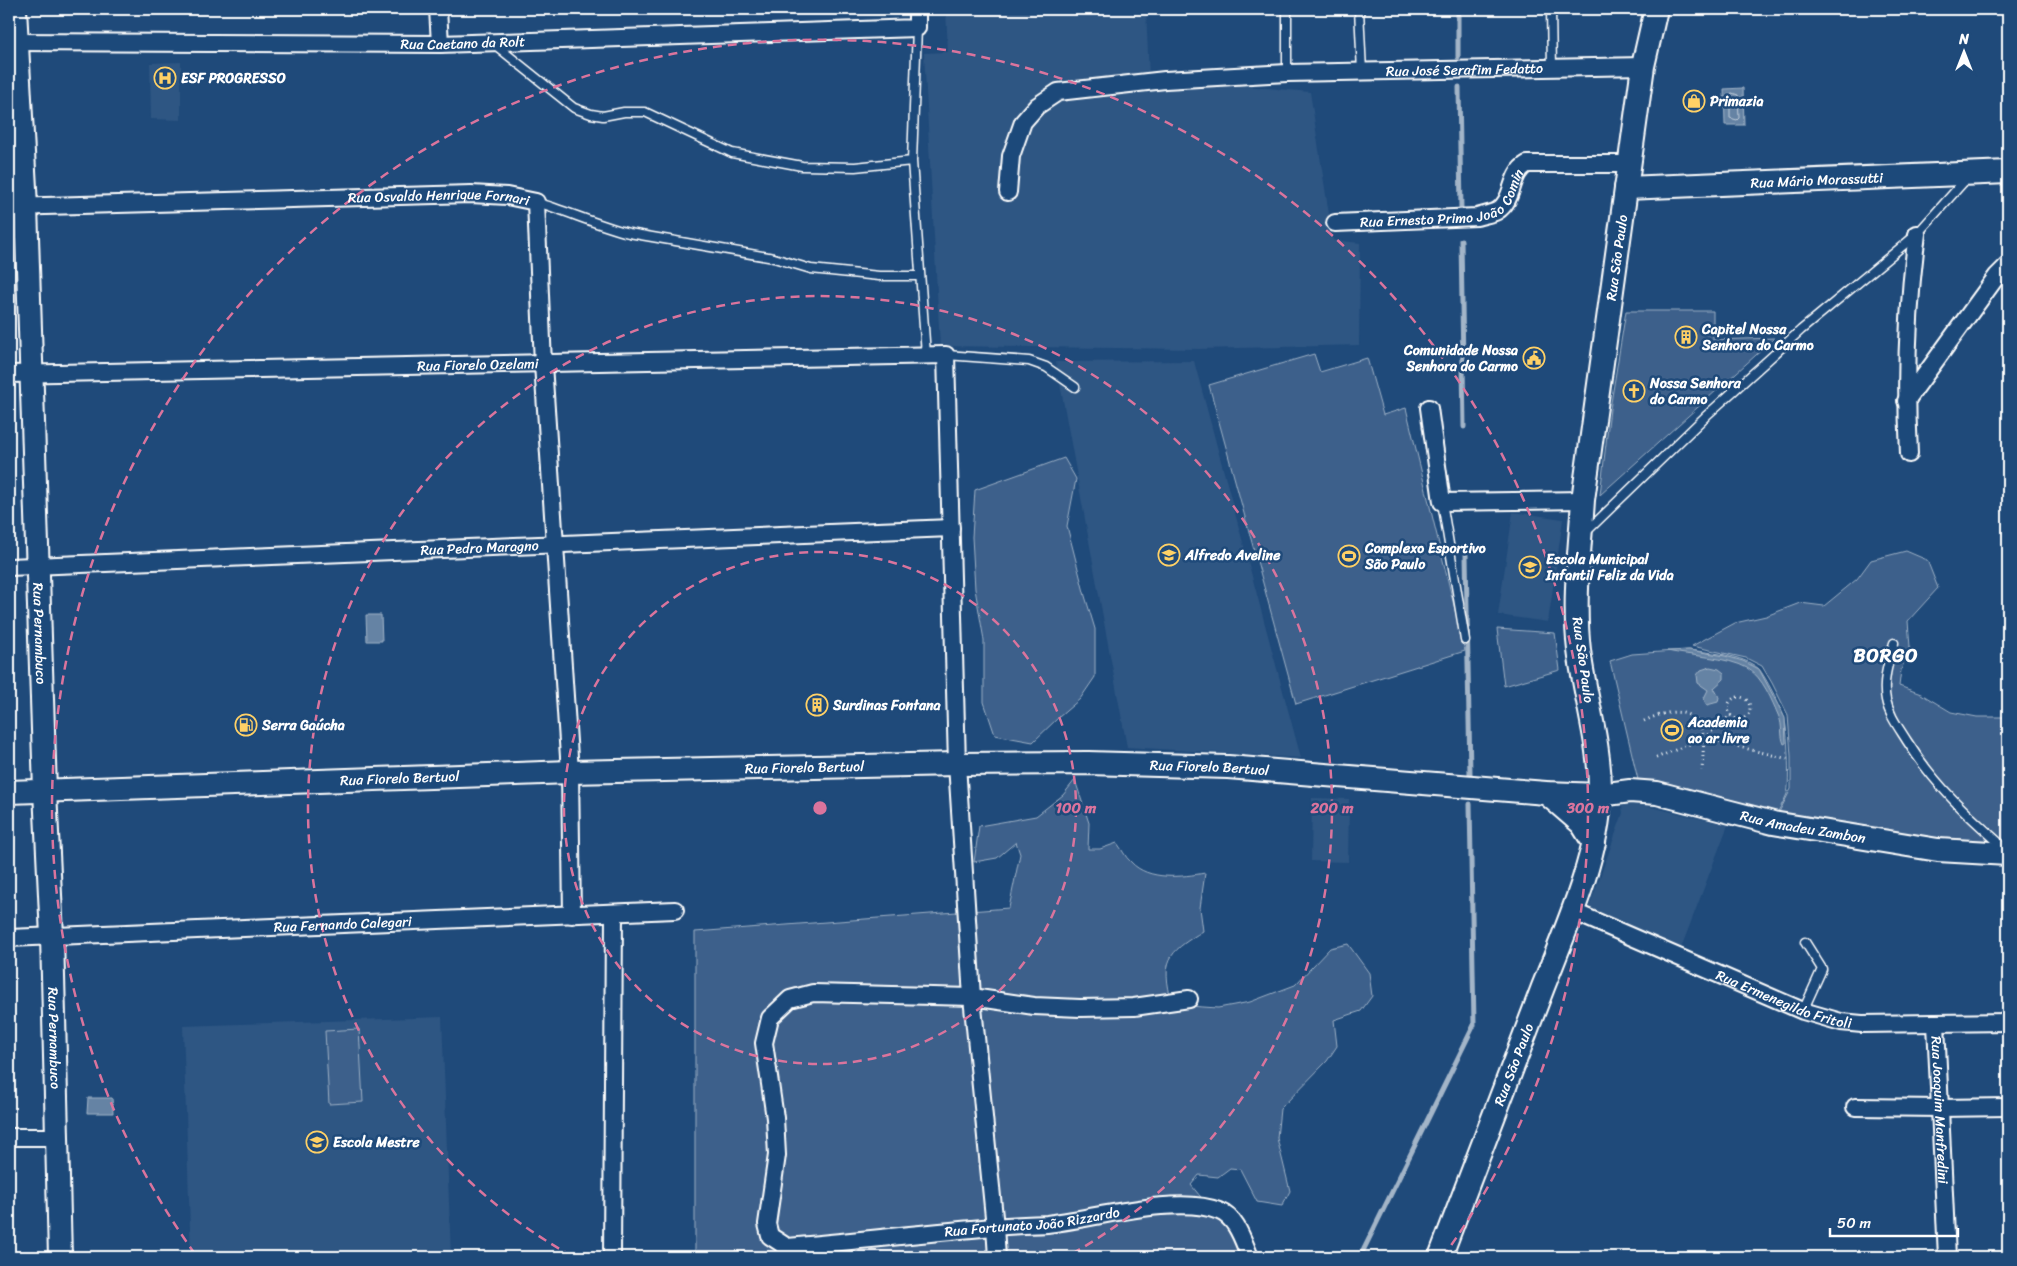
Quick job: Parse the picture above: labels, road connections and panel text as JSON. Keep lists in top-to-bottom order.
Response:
{
  "streets": {
    "main road": [
      "Rua Mário Morassutti",
      "Rua São Paulo",
      "Rua Pernambuco",
      "Rua Fiorelo Bertuol",
      "Rua Amadeu Zambon"
    ],
    "street": [
      "Rua Caetano da Rolt",
      "Rua José Serafim Fedatto",
      "Rua Ernesto Primo João Comin",
      "Rua Osvaldo Henrique Fornari",
      "Rua Fiorelo Ozelami",
      "Rua Pedro Maragno",
      "Rua Fernando Calegari",
      "Rua Ermenegildo Fritoli",
      "Rua Joaquim Manfredini",
      "Rua Fortunato João Rizzardo"
    ]
  },
  "crossings": [
    ["Rua Caetano da Rolt", "Rua Pernambuco"],
    ["Rua José Serafim Fedatto", "Rua São Paulo"],
    ["Rua Mário Morassutti", "Rua São Paulo"],
    ["Rua Ernesto Primo João Comin", "Rua São Paulo"],
    ["Rua Osvaldo Henrique Fornari", "Rua Pernambuco"],
    ["Rua São Paulo", "Rua Fiorelo Bertuol"],
    ["Rua São Paulo", "Rua Amadeu Zambon"],
    ["Rua São Paulo", "Rua Ermenegildo Fritoli"],
    ["Rua Fiorelo Ozelami", "Rua Pernambuco"],
    ["Rua Pedro Maragno", "Rua Pernambuco"],
    ["Rua Pernambuco", "Rua Fiorelo Bertuol"],
    ["Rua Pernambuco", "Rua Fernando Calegari"],
    ["Rua Fiorelo Bertuol", "Rua Amadeu Zambon"],
    ["Rua Ermenegildo Fritoli", "Rua Joaquim Manfredini"]
  ],
  "districts": ["BORGO"],
  "places": {
    "hospital": ["ESF PROGRESSO"],
    "shop": ["Primazia"],
    "building": ["Capitel Nossa Senhora do Carmo", "Surdinas Fontana"],
    "public building": ["Comunidade Nossa Senhora do Carmo"],
    "church": ["Nossa Senhora do Carmo"],
    "school or university": ["Alfredo Aveline", "Escola Municipal Infantil Feliz da Vida", "Escola Mestre"],
    "sports": ["Complexo Esportivo São Paulo", "Academia ao ar livre"],
    "fuel station": ["Serra Gaúcha"]
  },
  "scale_bar": "50 m",
  "north": "top",
  "rings": ["100 m", "200 m", "300 m"]
}
